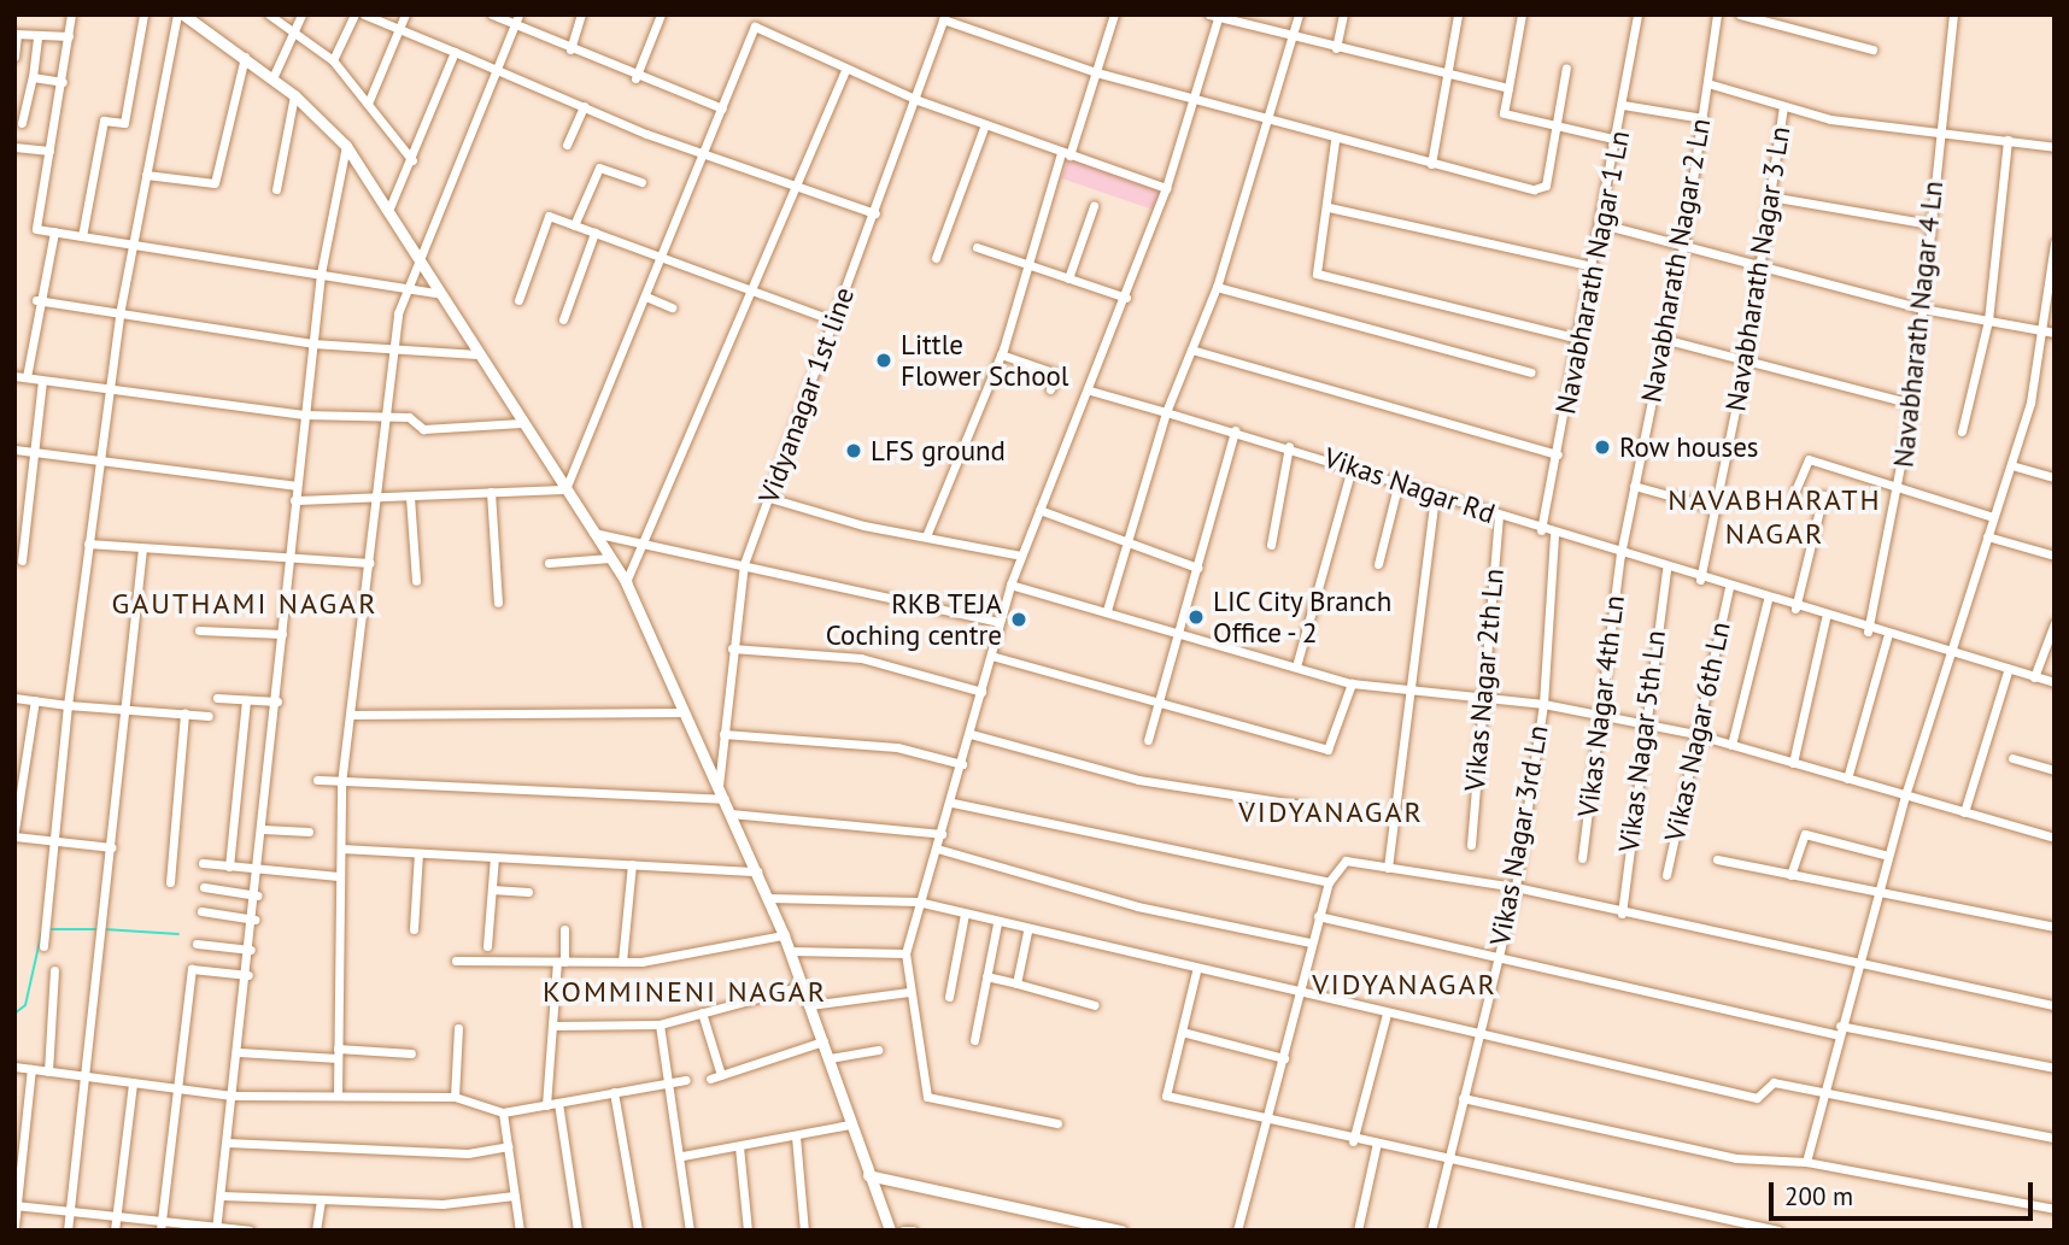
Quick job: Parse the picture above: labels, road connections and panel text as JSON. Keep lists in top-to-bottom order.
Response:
{
  "streets": {
    "street": [
      "Navabharath Nagar 2 Ln",
      "Navabharath Nagar 3 Ln",
      "Navabharath Nagar 1 Ln",
      "Navabharath Nagar 4 Ln",
      "Vidyanagar 1st line",
      "Vikas Nagar Rd",
      "Vikas Nagar 2th Ln",
      "Vikas Nagar 4th Ln",
      "Vikas Nagar 6th Ln",
      "Vikas Nagar 5th Ln",
      "Vikas Nagar 3rd Ln"
    ]
  },
  "crossings": [
    ["Navabharath Nagar 2 Ln", "Vikas Nagar Rd"],
    ["Navabharath Nagar 2 Ln", "Vikas Nagar 4th Ln"],
    ["Navabharath Nagar 3 Ln", "Vikas Nagar Rd"],
    ["Navabharath Nagar 1 Ln", "Vikas Nagar Rd"],
    ["Navabharath Nagar 4 Ln", "Vikas Nagar Rd"],
    ["Vikas Nagar Rd", "Vikas Nagar 2th Ln"],
    ["Vikas Nagar Rd", "Vikas Nagar 4th Ln"],
    ["Vikas Nagar Rd", "Vikas Nagar 6th Ln"],
    ["Vikas Nagar Rd", "Vikas Nagar 5th Ln"],
    ["Vikas Nagar Rd", "Vikas Nagar 3rd Ln"]
  ],
  "districts": [
    "NAVABHARATH NAGAR",
    "GAUTHAMI NAGAR",
    "VIDYANAGAR",
    "VIDYANAGAR",
    "KOMMINENI NAGAR"
  ],
  "places": [
    "Little Flower School",
    "Row houses",
    "LFS ground",
    "LIC City Branch Office - 2",
    "RKB TEJA Coching centre"
  ],
  "scale_bar": "200 m"
}
